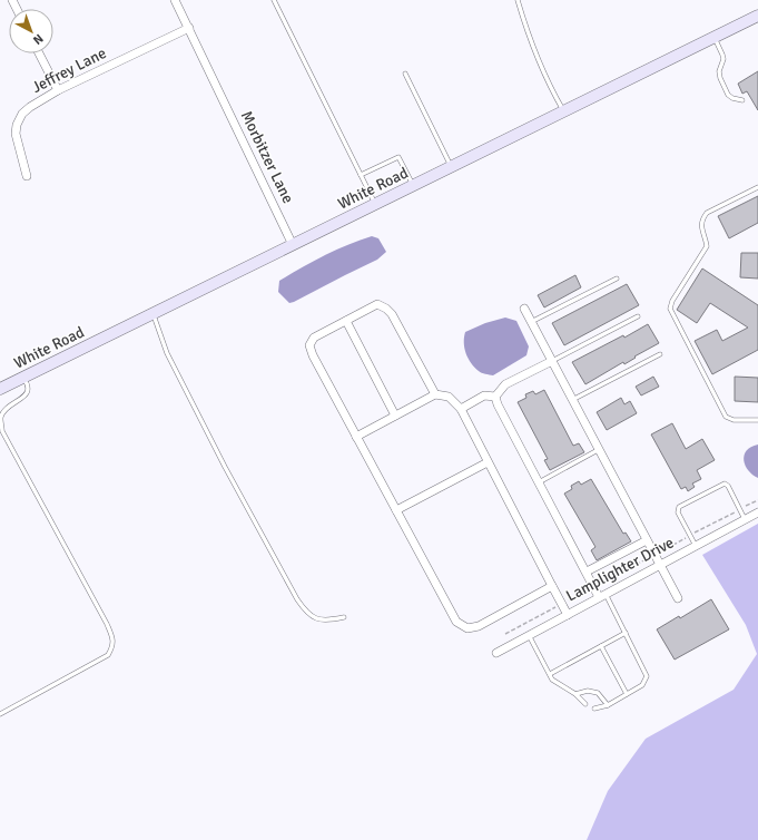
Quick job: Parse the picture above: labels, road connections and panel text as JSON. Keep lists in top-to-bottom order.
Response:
{
  "streets": {
    "street": [
      "Jeffrey Lane",
      "Morbitzer Lane",
      "White Road",
      "Lamplighter Drive"
    ]
  },
  "crossings": [
    ["Jeffrey Lane", "Morbitzer Lane"],
    ["Morbitzer Lane", "White Road"]
  ],
  "north": "bottom right"
}
